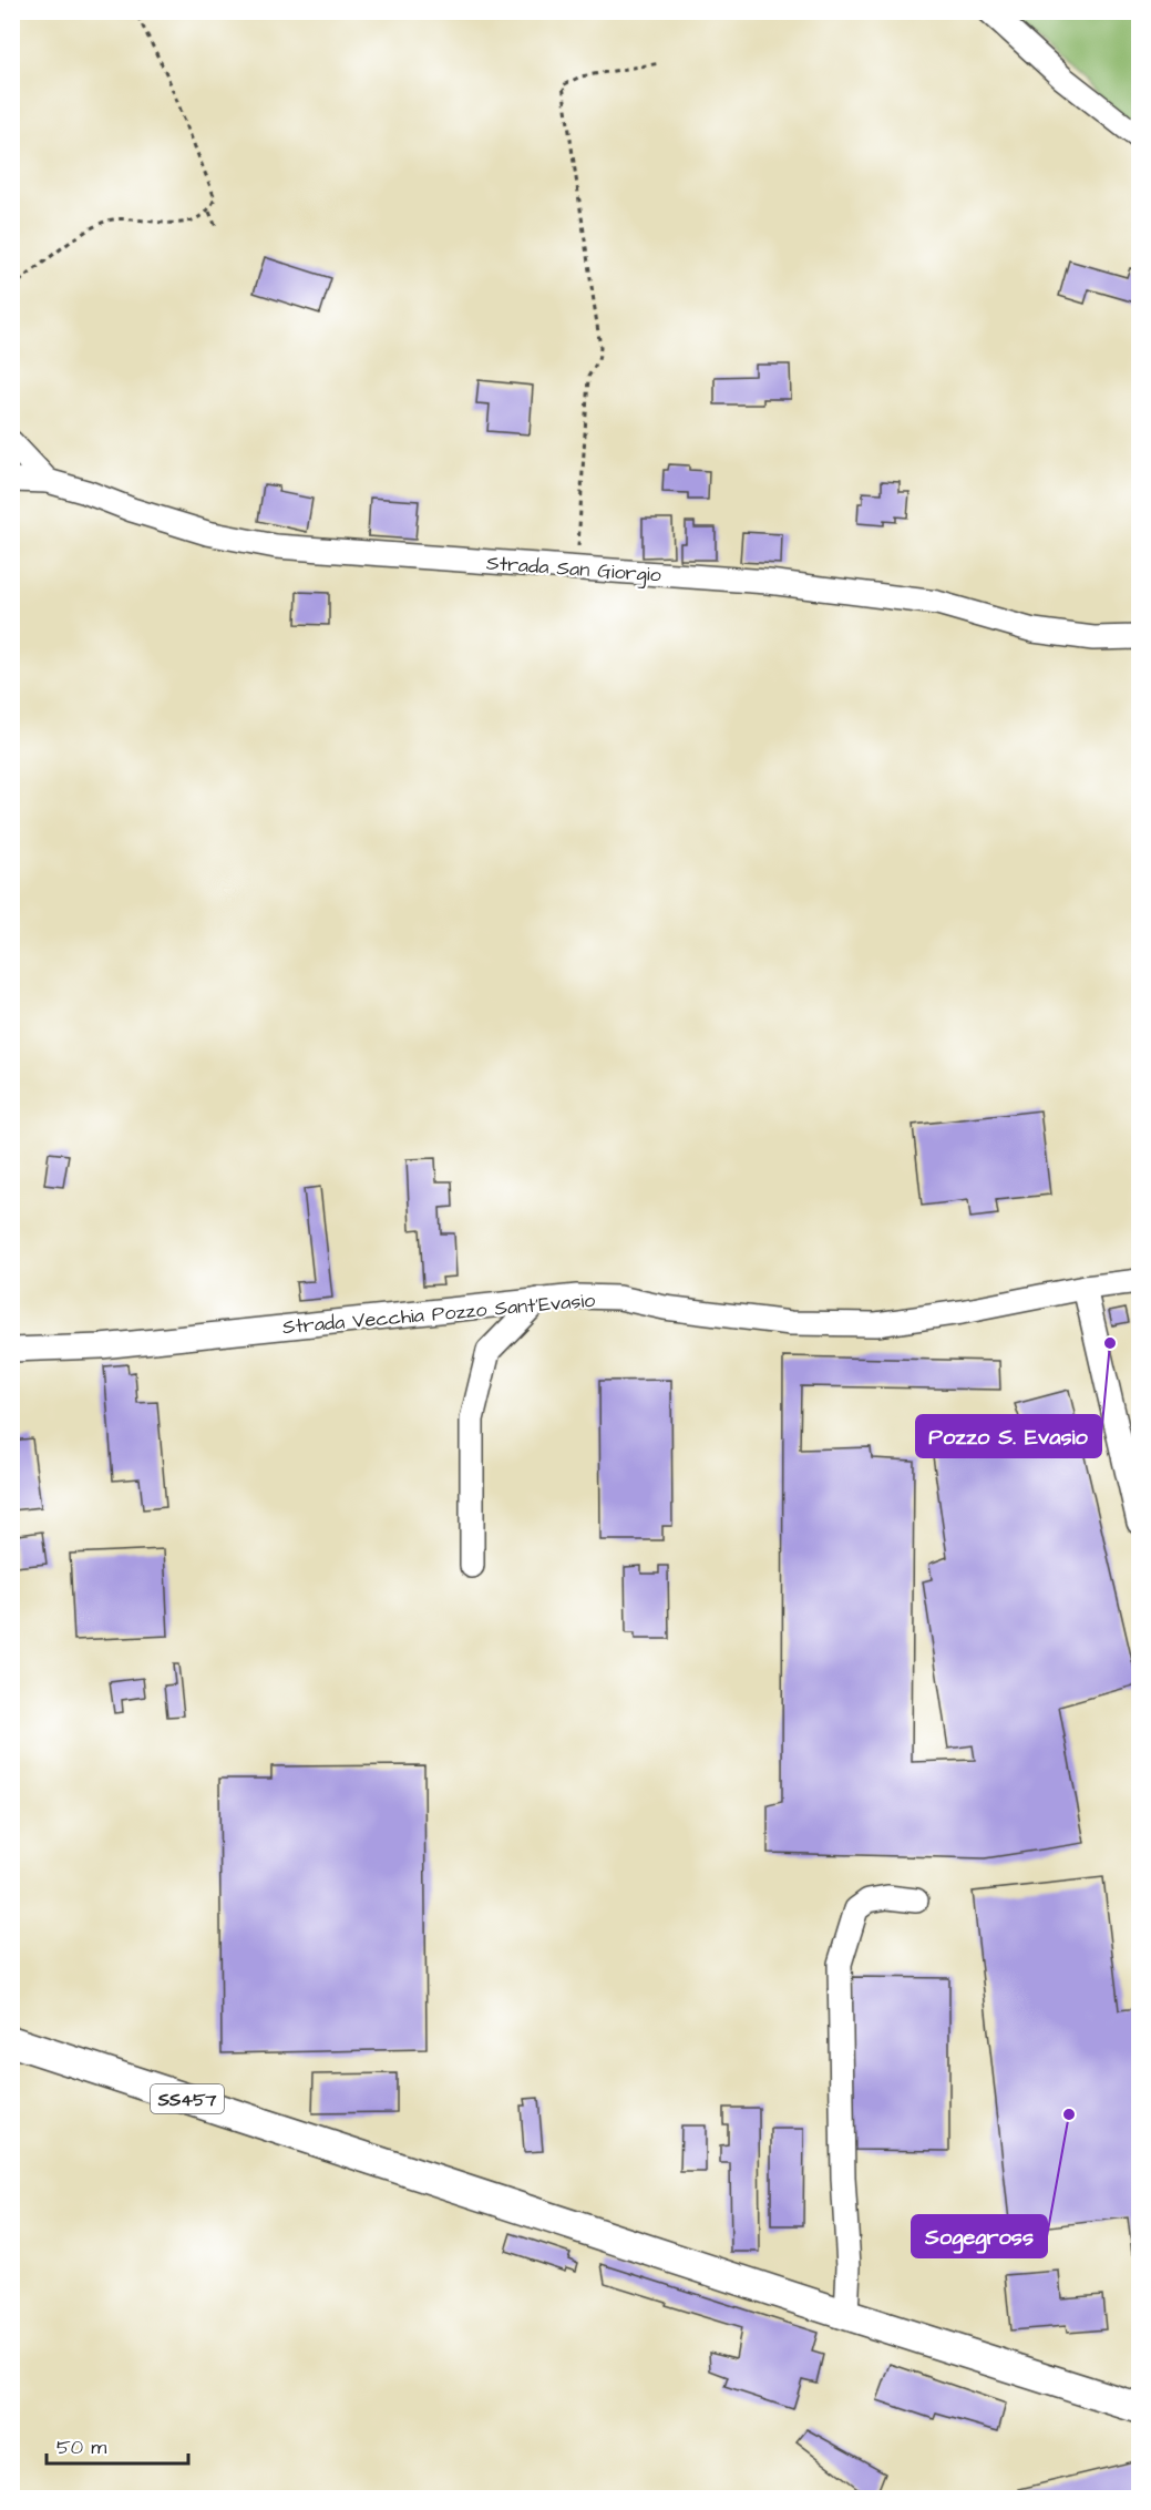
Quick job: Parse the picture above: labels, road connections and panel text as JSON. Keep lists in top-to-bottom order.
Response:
{
  "streets": {
    "main road": ["SS457"],
    "street": ["Strada San Giorgio", "Strada Vecchia Pozzo Sant'Evasio"]
  },
  "places": ["Pozzo S. Evasio", "Sogegross"],
  "scale_bar": "50 m"
}
